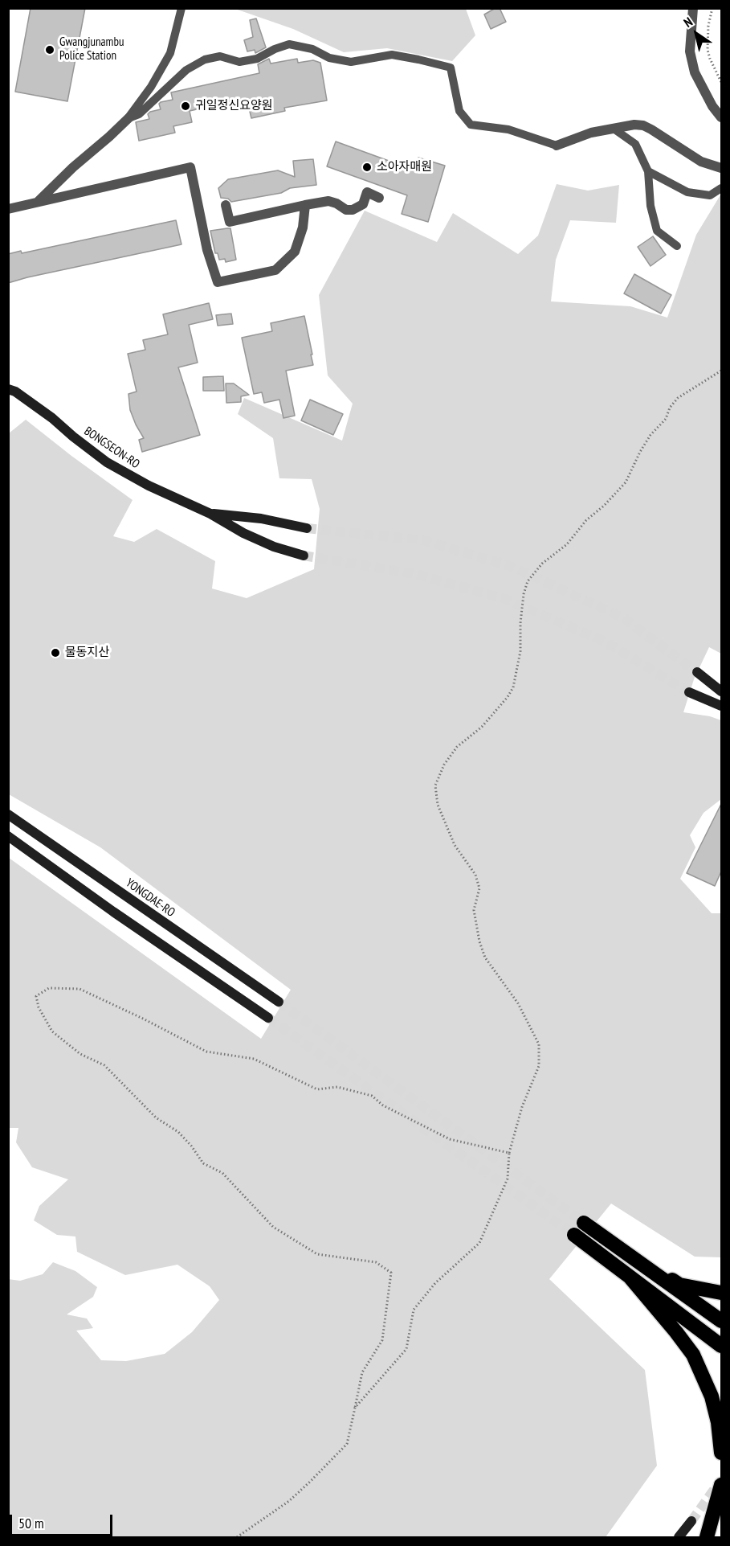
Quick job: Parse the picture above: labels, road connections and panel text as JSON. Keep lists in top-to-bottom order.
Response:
{
  "streets": {
    "street": ["BONGSEON-RO", "YONGDAE-RO"]
  },
  "places": [
    "Gwangjunambu Police Station",
    "귀일정신요양원",
    "소아자매원",
    "물동지산"
  ],
  "scale_bar": "50 m",
  "north": "top left"
}
